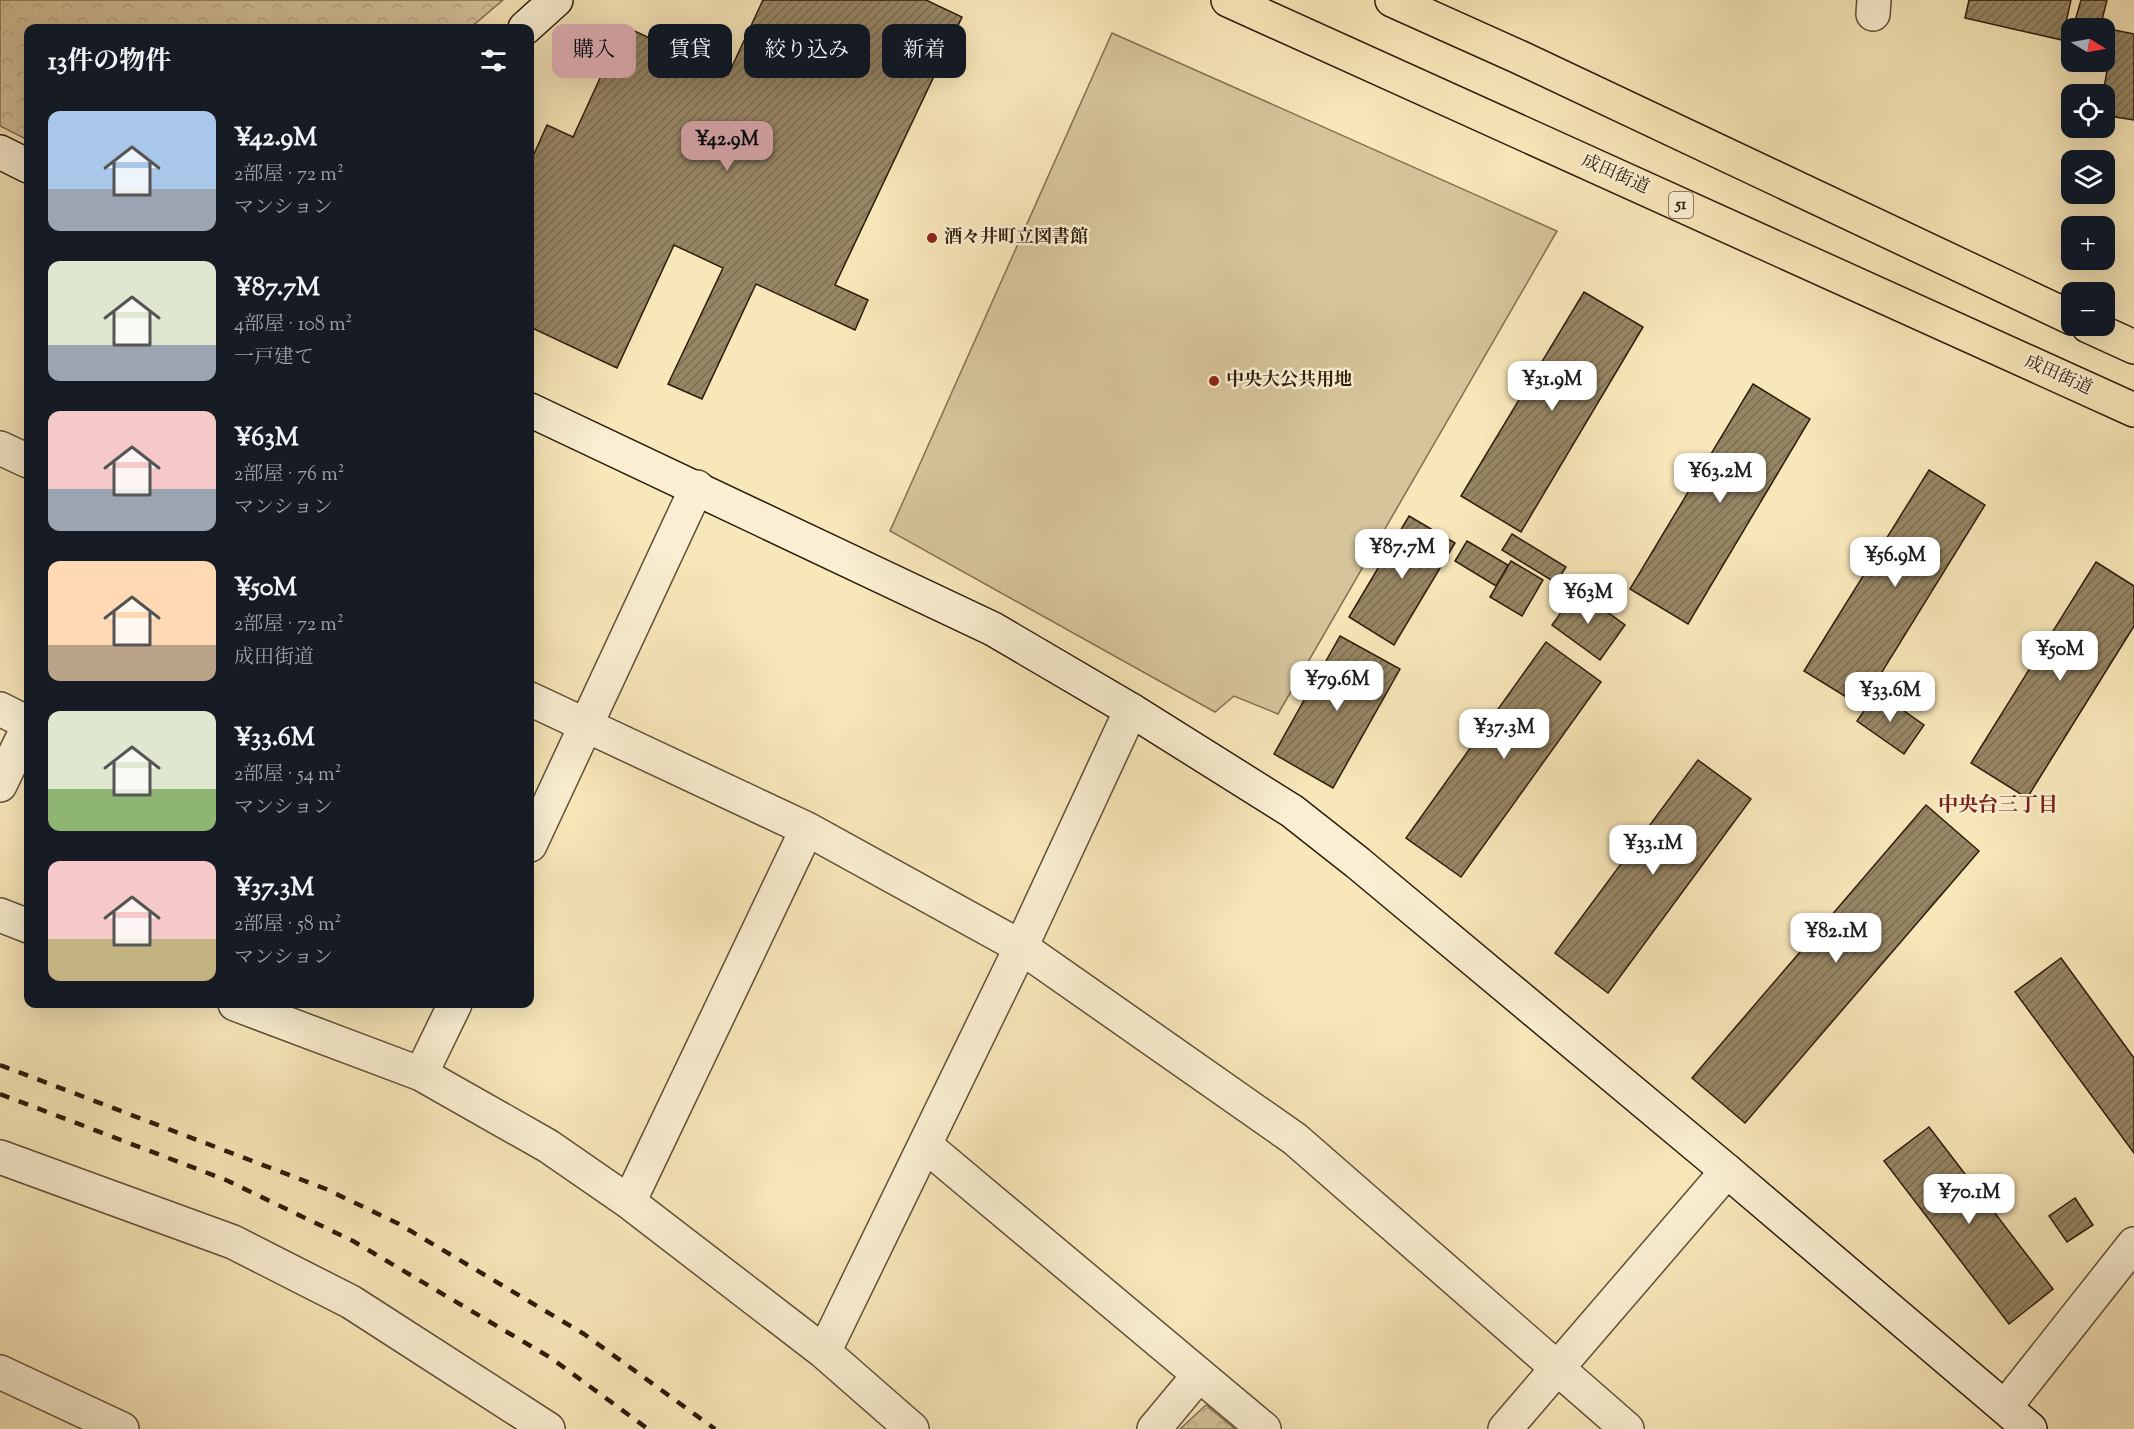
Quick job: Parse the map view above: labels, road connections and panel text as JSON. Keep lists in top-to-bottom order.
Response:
{
  "streets": {
    "highway": ["成田街道", "51"]
  },
  "districts": ["中央台三丁目"],
  "places": ["酒々井町立図書館", "中央大公共用地"],
  "north": "right",
  "page": {
    "map_buttons": ["+", "−"],
    "chip": [
      "購入",
      "賃貸",
      "絞り込み",
      "新着"
    ],
    "heading": "13件の物件",
    "list": [
      {
        "name": "¥42.9M",
        "note": "2部屋 · 72 m² · マンション"
      },
      {
        "name": "¥87.7M",
        "note": "4部屋 · 108 m² · 一戸建て"
      },
      {
        "name": "¥63M",
        "note": "2部屋 · 76 m² · マンション"
      },
      {
        "name": "¥50M",
        "note": "2部屋 · 72 m² · 成田街道"
      },
      {
        "name": "¥33.6M",
        "note": "2部屋 · 54 m² · マンション"
      },
      {
        "name": "¥37.3M",
        "note": "2部屋 · 58 m² · マンション"
      }
    ],
    "price": [
      "¥42.9M",
      "¥31.9M",
      "¥63.2M",
      "¥87.7M",
      "¥56.9M",
      "¥63M",
      "¥50M",
      "¥79.6M",
      "¥33.6M",
      "¥37.3M",
      "¥33.1M",
      "¥82.1M",
      "¥70.1M"
    ]
  }
}
